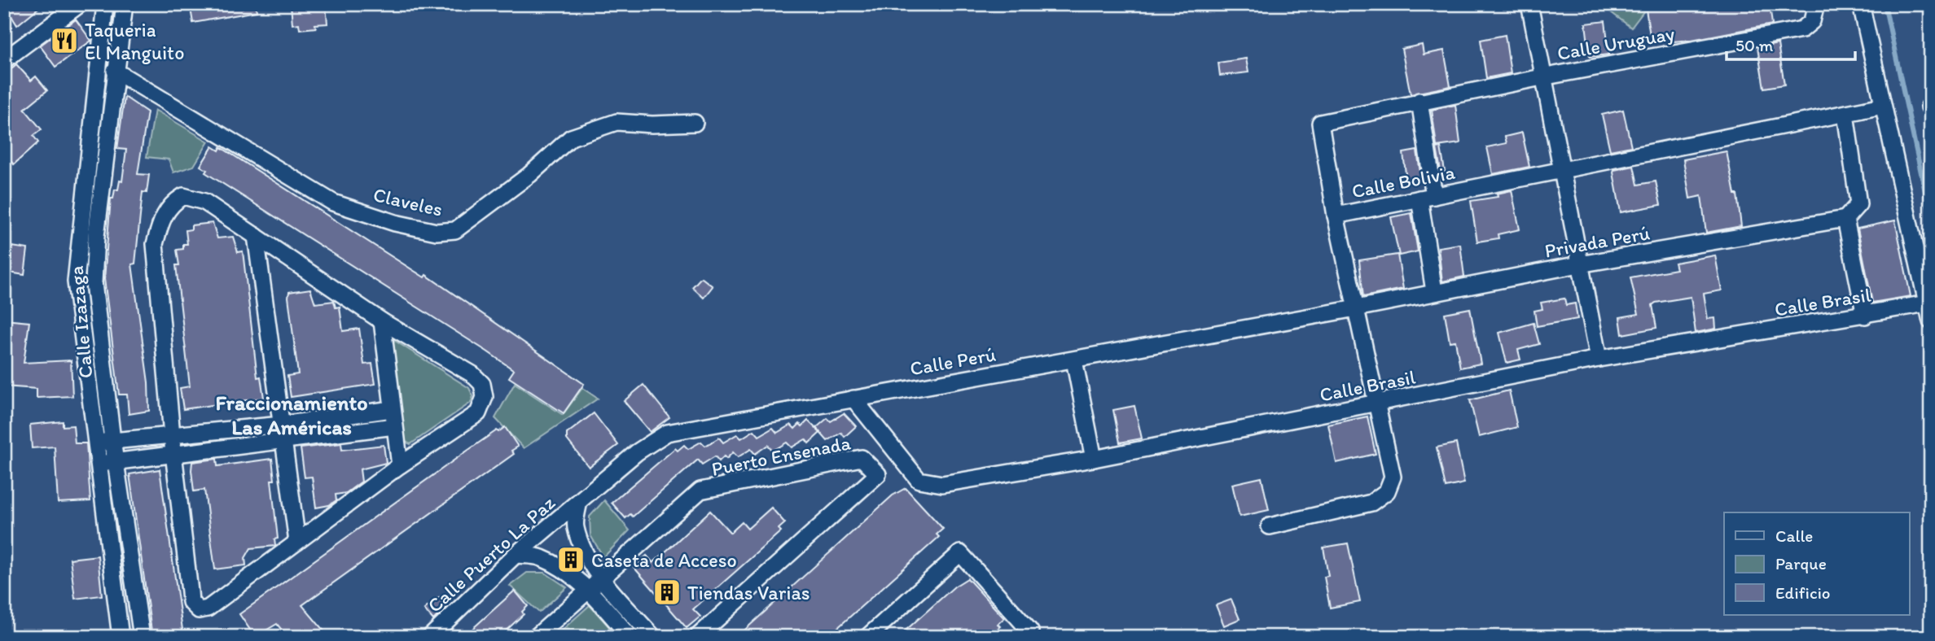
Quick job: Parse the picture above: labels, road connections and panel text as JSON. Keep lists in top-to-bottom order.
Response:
{
  "streets": {
    "street": [
      "Calle Uruguay",
      "Calle Bolivia",
      "Claveles",
      "Privada Perú",
      "Calle Brasil",
      "Calle Izazaga",
      "Calle Perú",
      "Puerto Ensenada",
      "Calle Puerto La Paz"
    ]
  },
  "crossings": [
    ["Calle Uruguay", "Calle Bolivia"],
    ["Calle Uruguay", "Privada Perú"],
    ["Calle Uruguay", "Calle Brasil"],
    ["Calle Bolivia", "Privada Perú"],
    ["Calle Bolivia", "Calle Brasil"],
    ["Calle Bolivia", "Calle Perú"],
    ["Claveles", "Calle Izazaga"],
    ["Privada Perú", "Calle Perú"],
    ["Calle Brasil", "Calle Perú"],
    ["Calle Perú", "Calle Puerto La Paz"]
  ],
  "districts": ["Fraccionamiento Las Américas"],
  "places": {
    "restaurant": ["Taqueria El Manguito"],
    "building": ["Caseta de Acceso", "Tiendas Varias"]
  },
  "legend": ["Calle", "Parque", "Edificio"],
  "scale_bar": "50 m"
}
